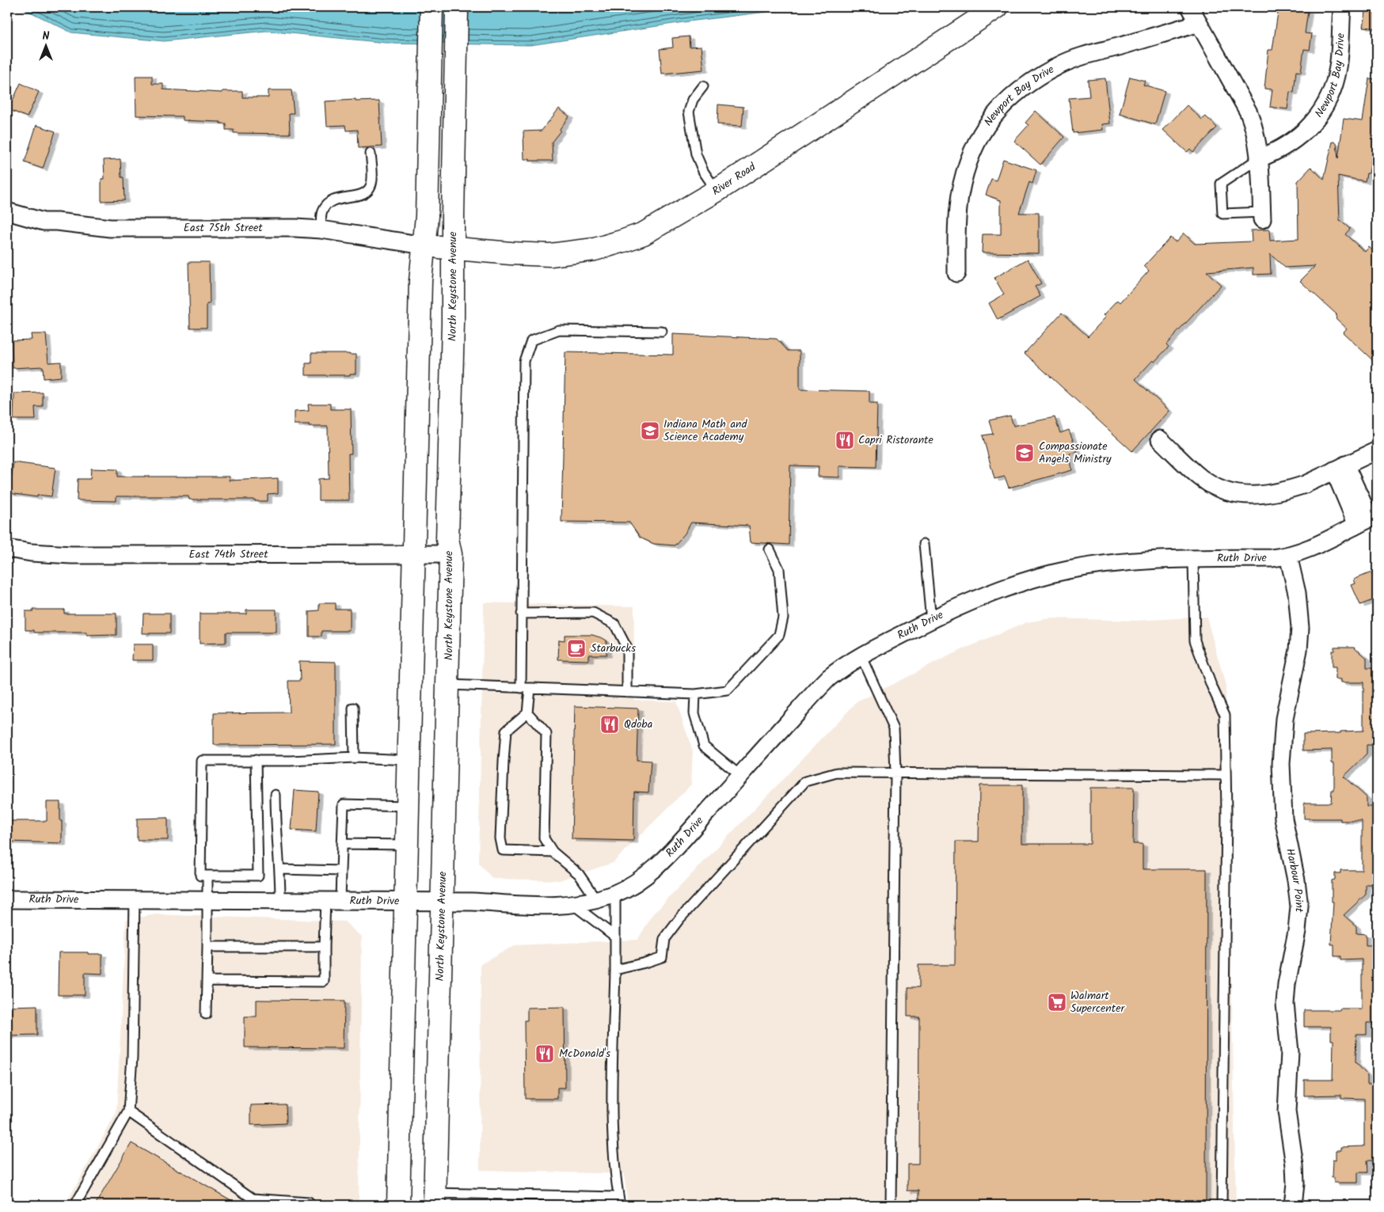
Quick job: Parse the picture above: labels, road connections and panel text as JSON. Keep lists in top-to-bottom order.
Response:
{
  "streets": {
    "main road": ["River Road", "North Keystone Avenue"],
    "street": [
      "Newport Bay Drive",
      "East 75th Street",
      "East 74th Street",
      "Ruth Drive",
      "Harbour Point"
    ]
  },
  "crossings": [
    ["River Road", "East 75th Street"],
    ["River Road", "North Keystone Avenue"],
    ["East 75th Street", "North Keystone Avenue"],
    ["North Keystone Avenue", "East 74th Street"],
    ["North Keystone Avenue", "Ruth Drive"],
    ["Ruth Drive", "Harbour Point"]
  ],
  "places": {
    "school or university": ["Indiana Math and Science Academy", "Compassionate Angels Ministry"],
    "restaurant": ["Capri Ristorante", "Qdoba", "McDonald's"],
    "cafe": ["Starbucks"],
    "supermarket": ["Walmart Supercenter"]
  },
  "north": "top"
}
